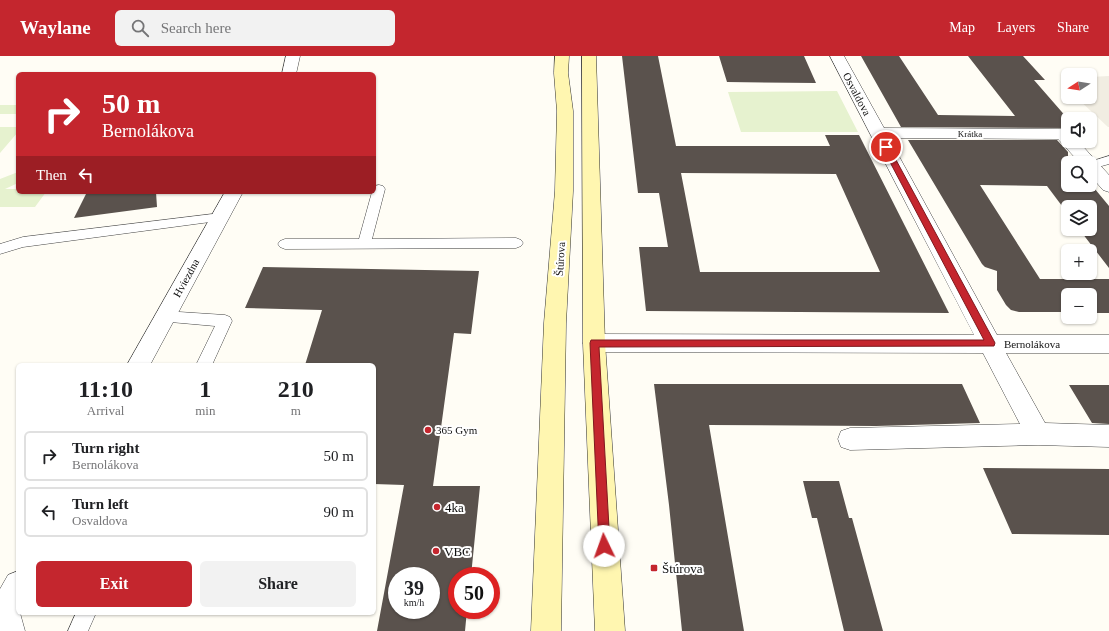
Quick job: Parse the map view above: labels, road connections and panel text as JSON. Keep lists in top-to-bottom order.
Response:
{
  "streets": {
    "main road": ["Štúrova"],
    "street": [
      "Osvaldova",
      "Krátka",
      "Hviezdna",
      "Bernolákova"
    ]
  },
  "crossings": [
    ["Osvaldova", "Krátka"],
    ["Osvaldova", "Bernolákova"]
  ],
  "places": {
    "other": ["365 Gym", "4ka", "VBC"],
    "transit": ["Štúrova"]
  },
  "north": "left",
  "page": {
    "header": "Waylane",
    "search": "Search here",
    "nav": ["Map", "Layers", "Share"],
    "map_buttons": ["+", "−"],
    "turn": ["50 m", "Bernolákova"],
    "then": "Then",
    "eta": [
      "11:10",
      "Arrival",
      "1",
      "min",
      "210",
      "m"
    ],
    "list": [
      {
        "name": "Turn right",
        "note": "Bernolákova",
        "value": "50 m"
      },
      {
        "name": "Turn left",
        "note": "Osvaldova",
        "value": "90 m"
      }
    ],
    "buttons": ["Exit", "Share"],
    "speed": "39 km/h",
    "limit": "50"
  }
}
